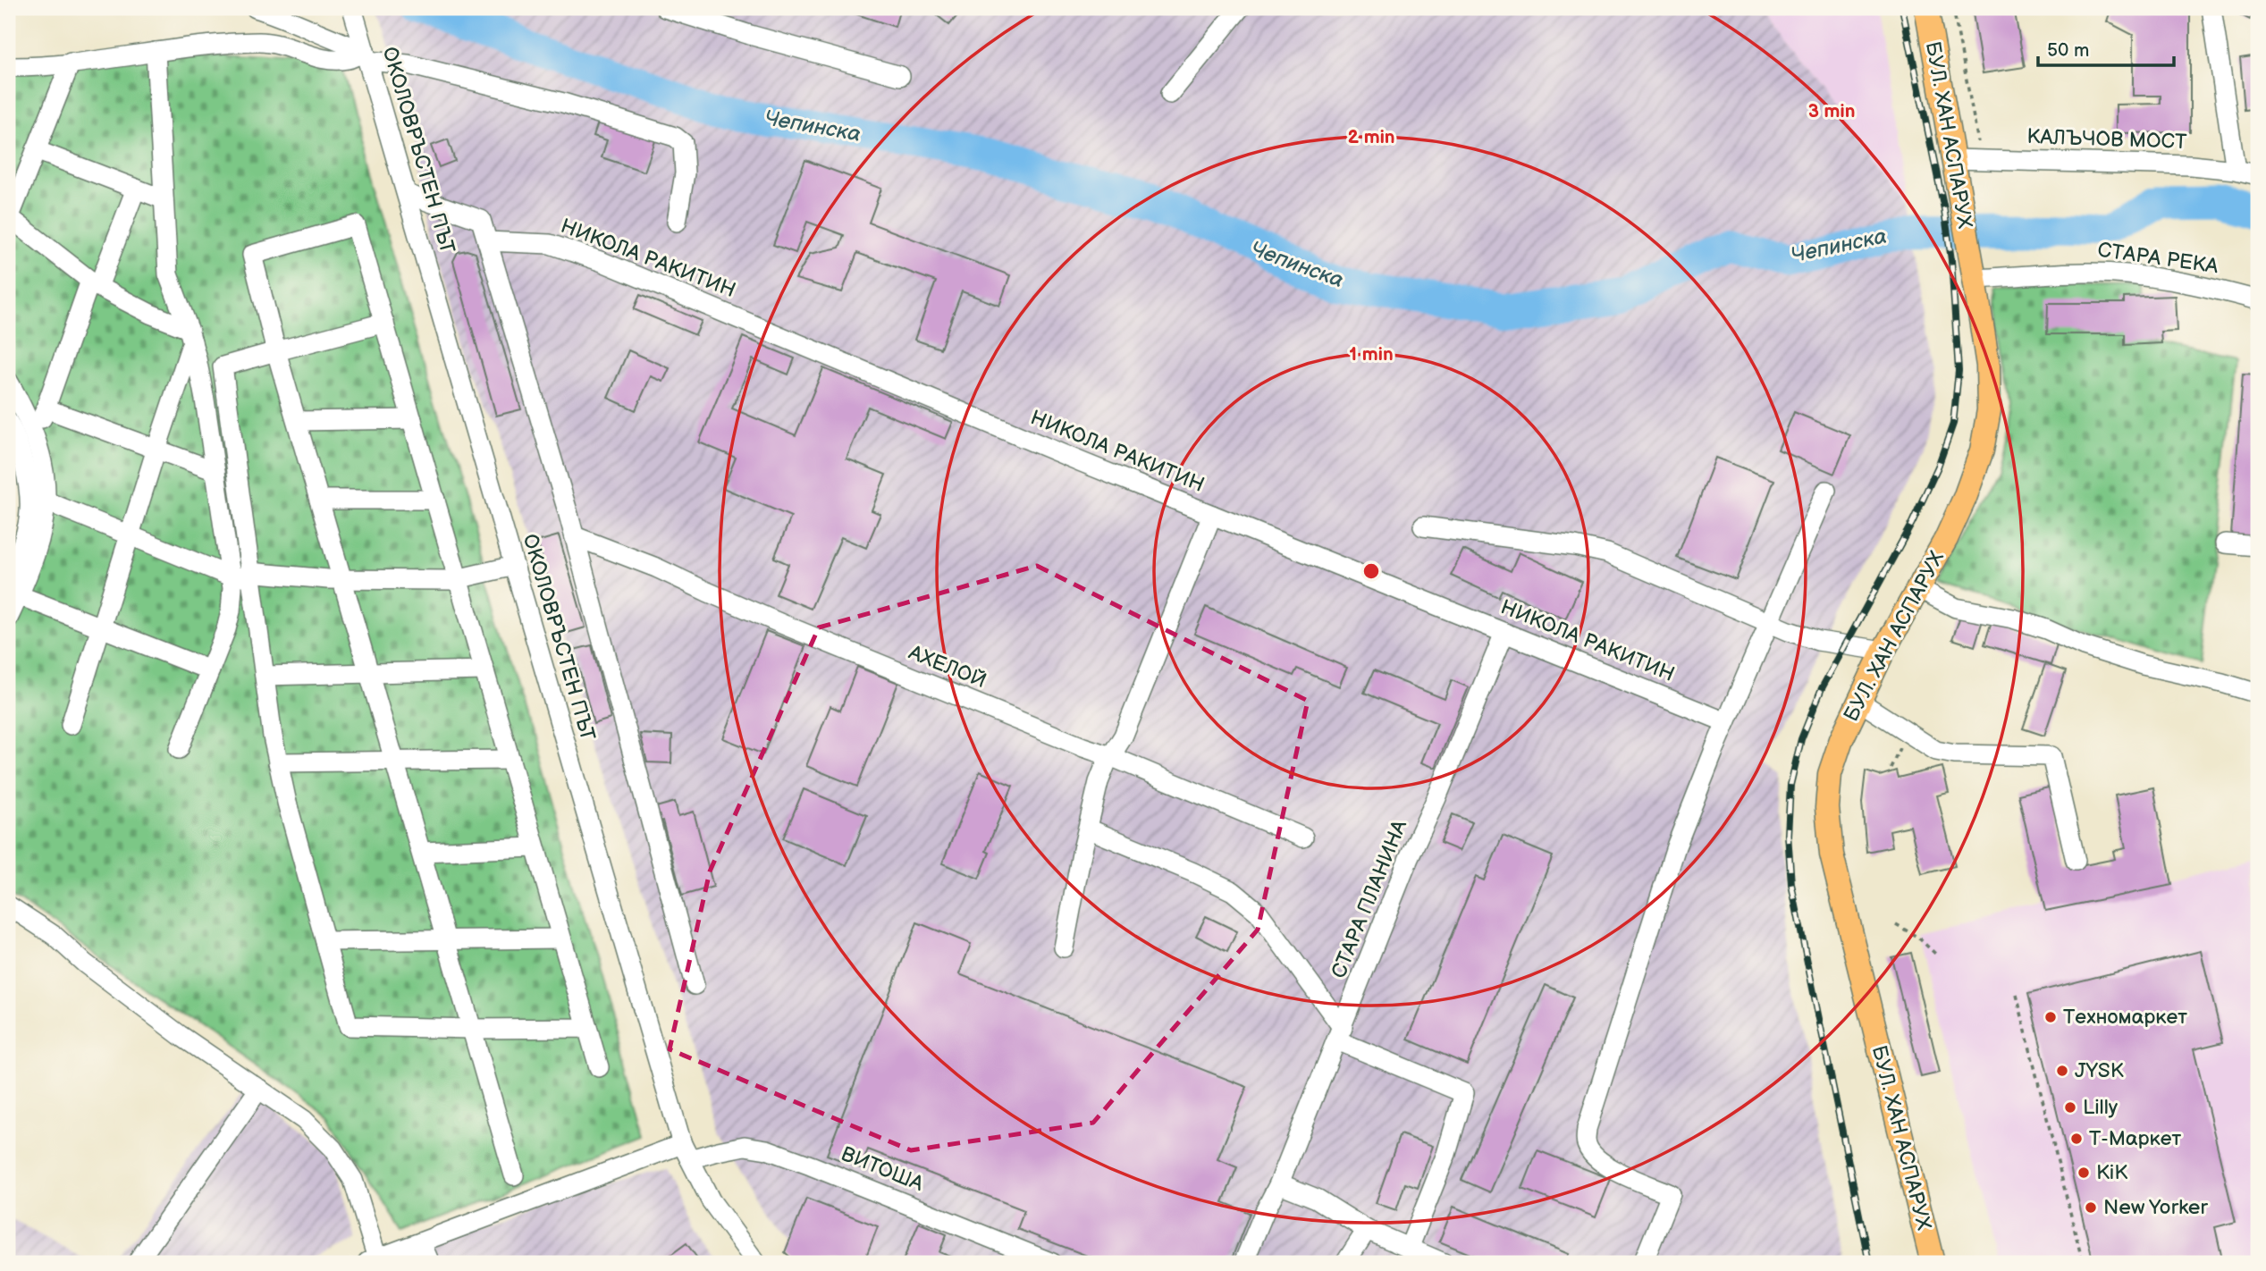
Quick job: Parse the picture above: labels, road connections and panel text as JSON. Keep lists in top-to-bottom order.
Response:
{
  "streets": {
    "main road": ["БУЛ. ХАН АСПАРУХ"],
    "street": [
      "КАЛЪЧОВ МОСТ",
      "ОКОЛОВРЪСТЕН ПЪТ",
      "НИКОЛА РАКИТИН",
      "СТАРА РЕКА",
      "АХЕЛОЙ",
      "СТАРА ПЛАНИНА",
      "ВИТОША"
    ]
  },
  "crossings": [
    ["БУЛ. ХАН АСПАРУХ", "КАЛЪЧОВ МОСТ"],
    ["БУЛ. ХАН АСПАРУХ", "СТАРА РЕКА"],
    ["ОКОЛОВРЪСТЕН ПЪТ", "ВИТОША"],
    ["НИКОЛА РАКИТИН", "СТАРА ПЛАНИНА"]
  ],
  "water": ["Чепинска"],
  "places": [
    "Техномаркет",
    "JYSK",
    "Lilly",
    "Т-Маркет",
    "KiK",
    "New Yorker"
  ],
  "scale_bar": "50 m",
  "rings": ["3 min", "2 min", "1 min"]
}
